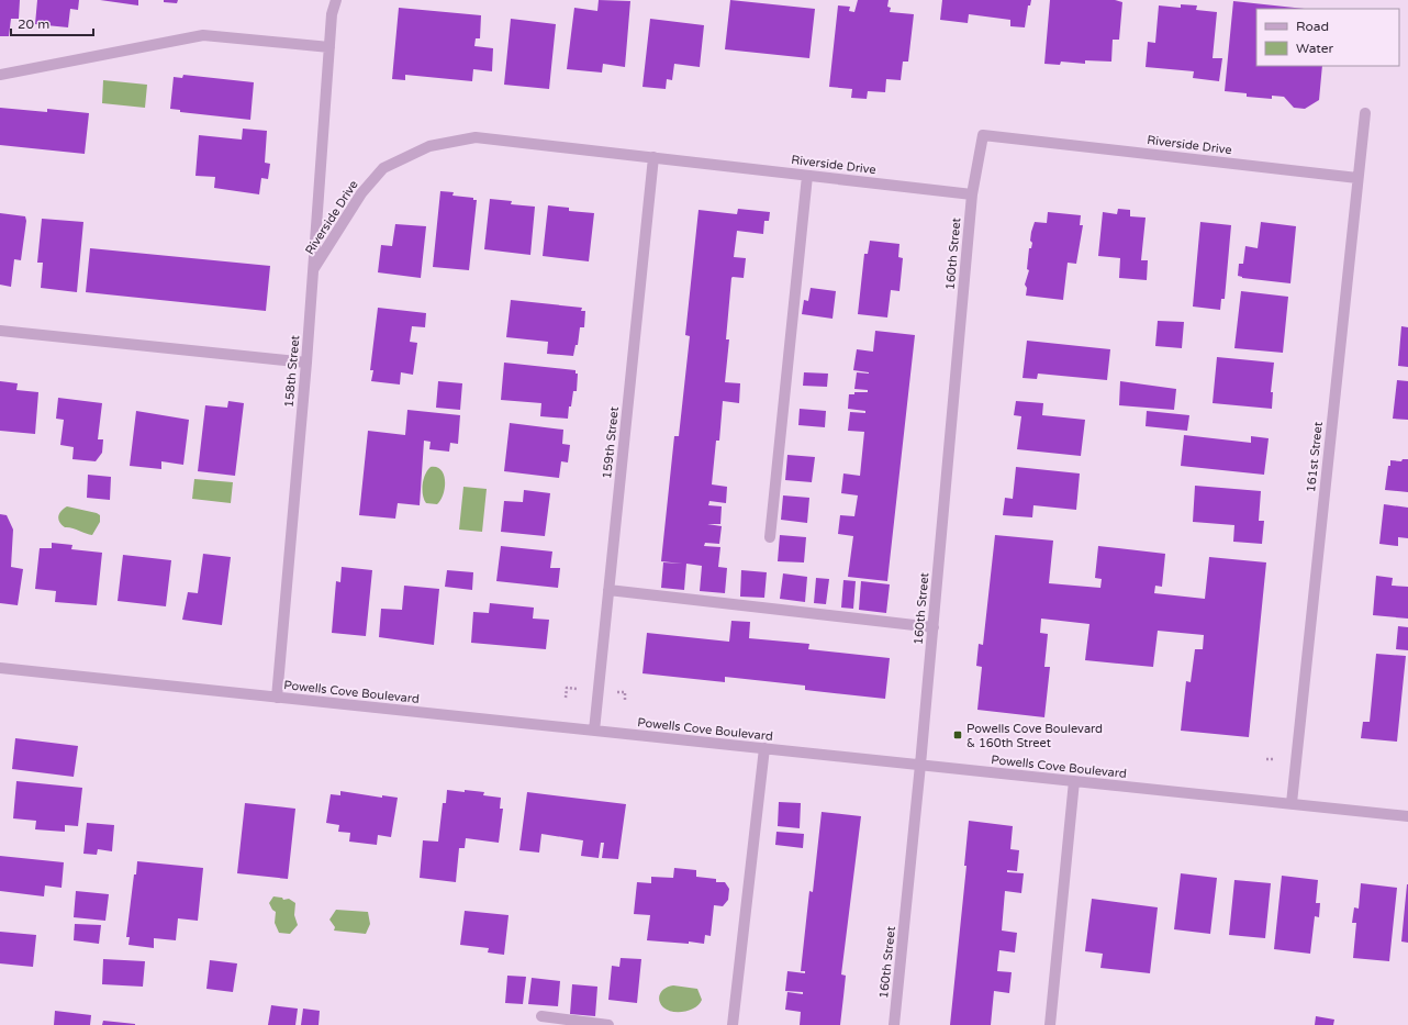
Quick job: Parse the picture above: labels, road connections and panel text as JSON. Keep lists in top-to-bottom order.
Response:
{
  "streets": {
    "street": [
      "Riverside Drive",
      "160th Street",
      "158th Street",
      "159th Street",
      "161st Street",
      "Powells Cove Boulevard"
    ]
  },
  "crossings": [
    ["Riverside Drive", "160th Street"],
    ["Riverside Drive", "158th Street"],
    ["Riverside Drive", "159th Street"],
    ["Riverside Drive", "161st Street"],
    ["160th Street", "Powells Cove Boulevard"],
    ["158th Street", "Powells Cove Boulevard"],
    ["159th Street", "Powells Cove Boulevard"],
    ["161st Street", "Powells Cove Boulevard"]
  ],
  "places": {
    "transit": ["Powells Cove Boulevard & 160th Street"]
  },
  "legend": ["Road", "Water"],
  "scale_bar": "20 m"
}
